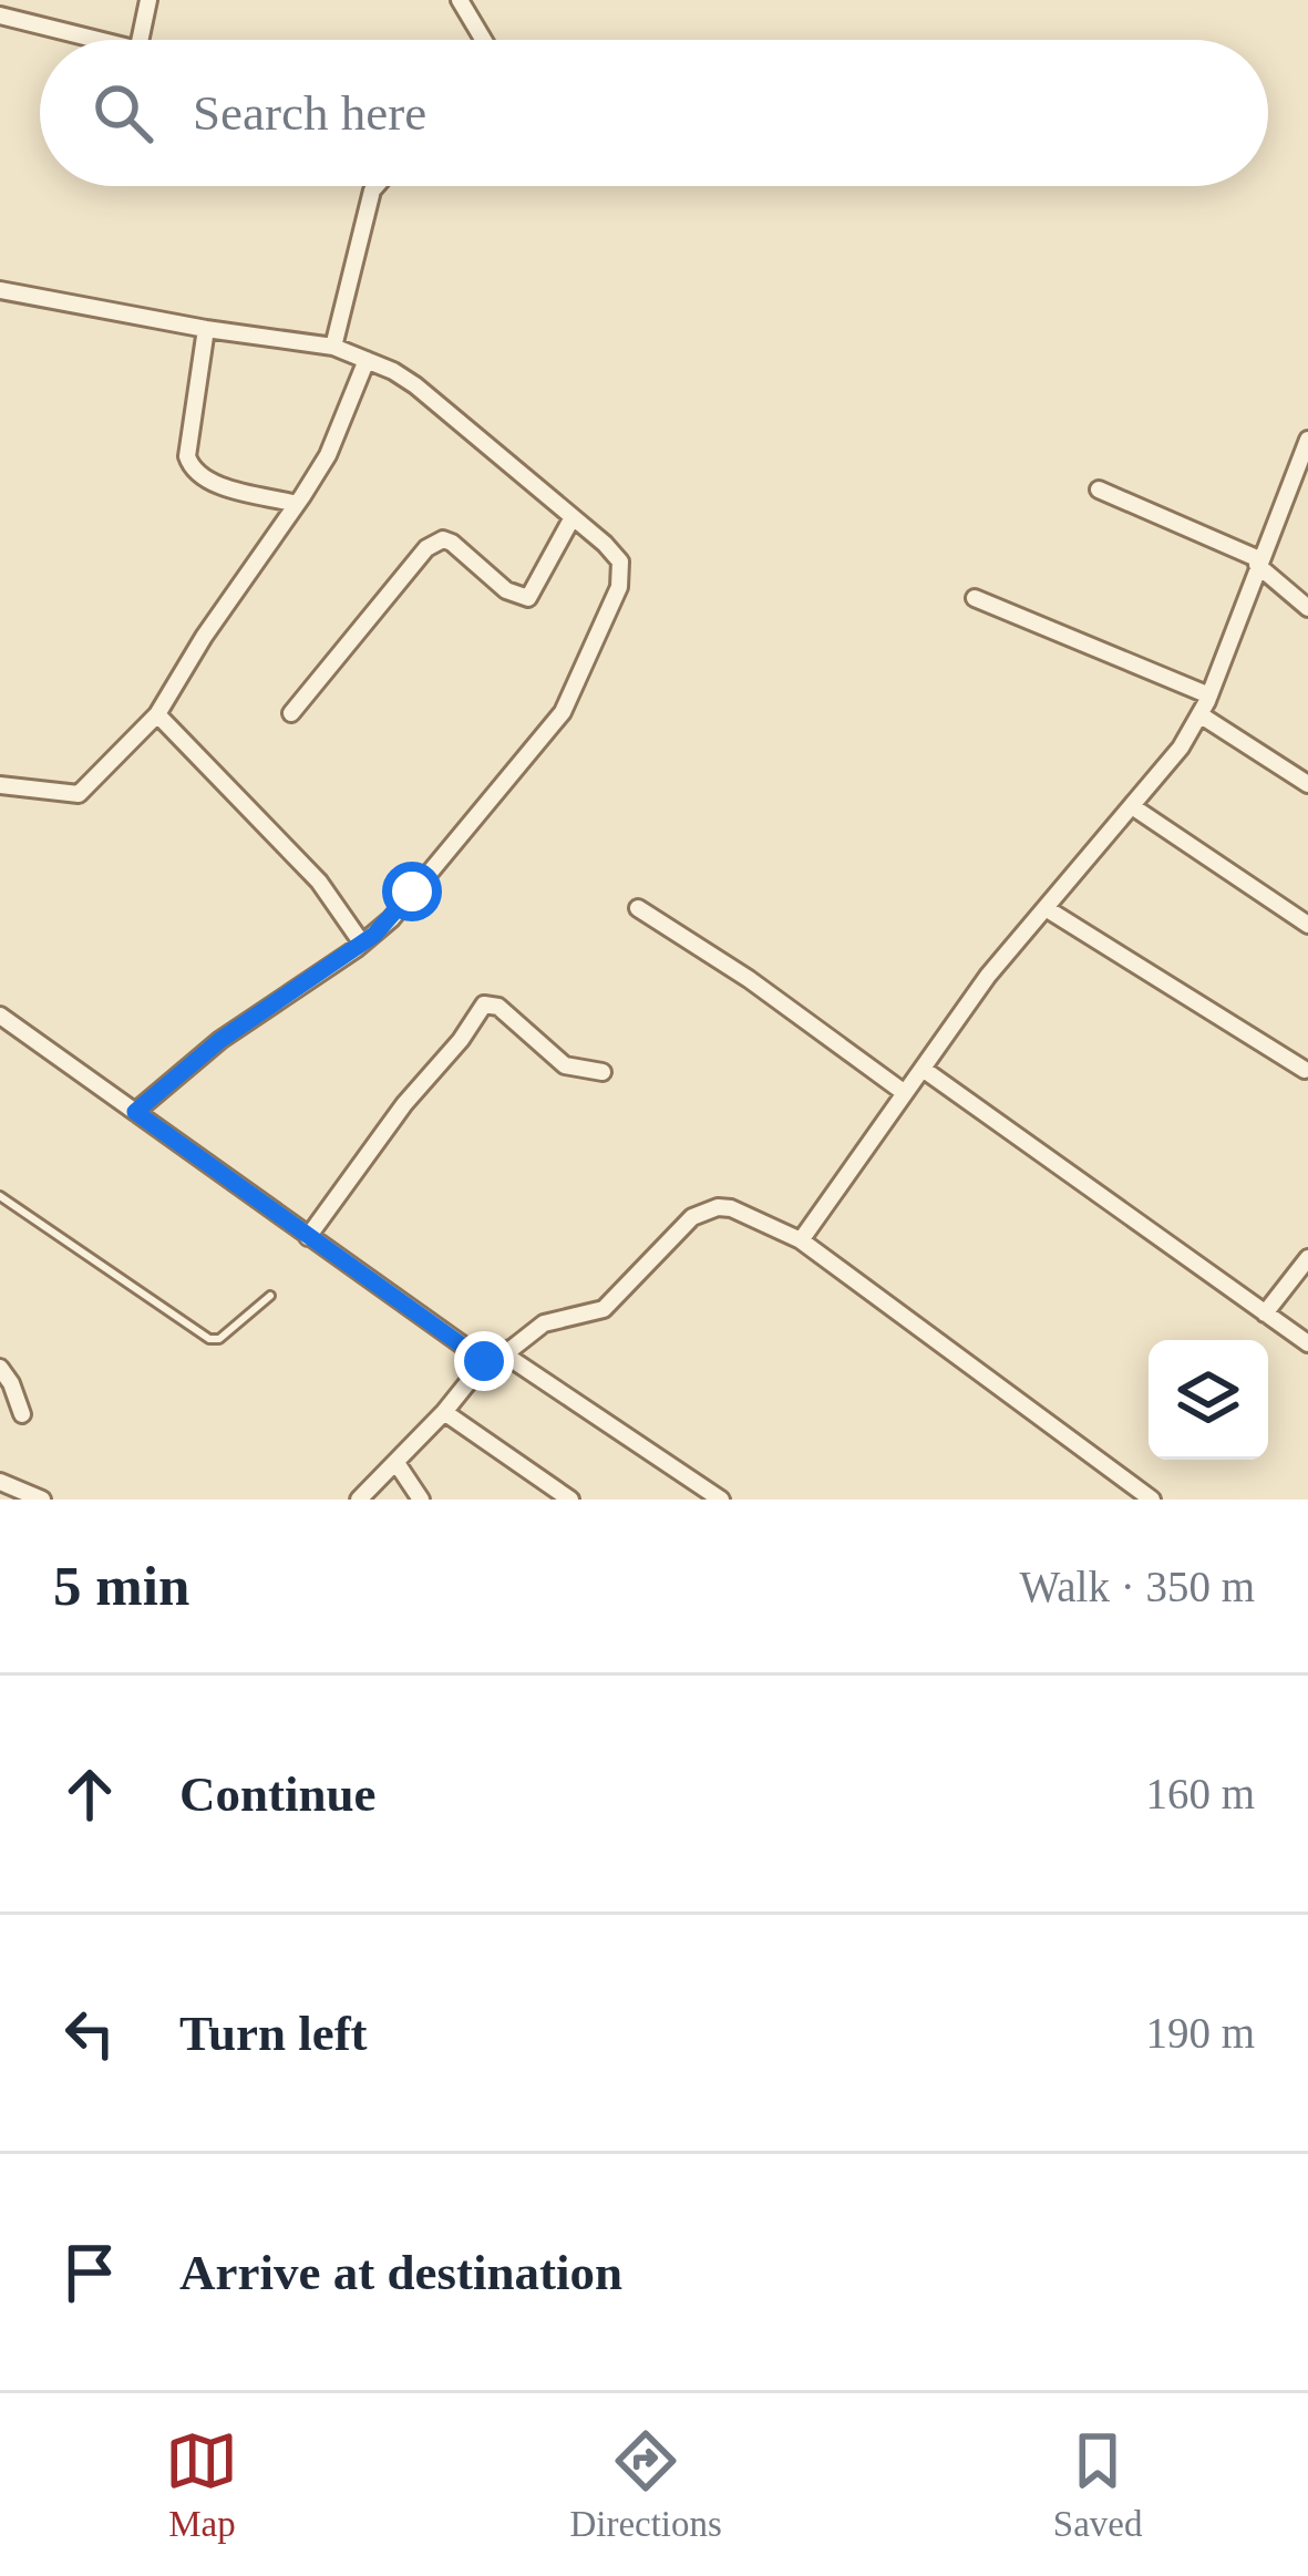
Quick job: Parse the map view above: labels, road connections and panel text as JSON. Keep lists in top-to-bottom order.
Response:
{
  "page": {
    "search": "Search here",
    "heading": ["5 min", "Walk · 350 m"],
    "list": [
      ["Continue", "160 m"],
      ["Turn left", "190 m"],
      "Arrive at destination"
    ],
    "nav": ["Map", "Directions", "Saved"]
  }
}
